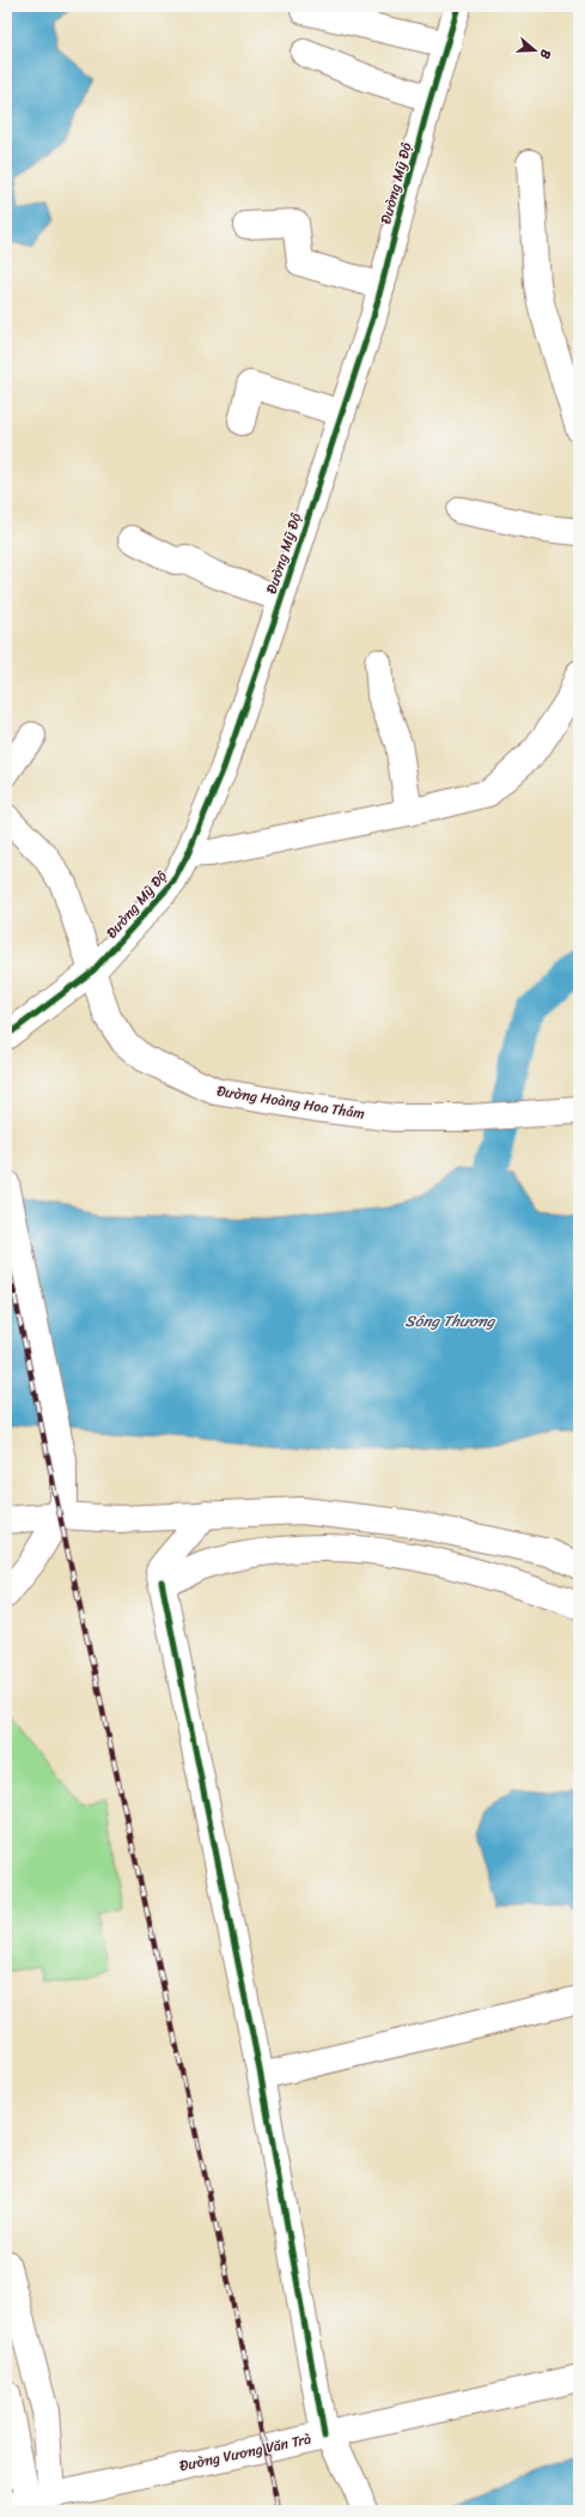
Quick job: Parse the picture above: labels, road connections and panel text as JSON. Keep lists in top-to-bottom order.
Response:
{
  "streets": {
    "street": ["Đường Mỹ Độ", "Đường Hoàng Hoa Thám", "Đường Vương Văn Trà"]
  },
  "crossings": [
    ["Đường Mỹ Độ", "Đường Hoàng Hoa Thám"]
  ],
  "water": ["Sông Thương"],
  "north": "right"
}
